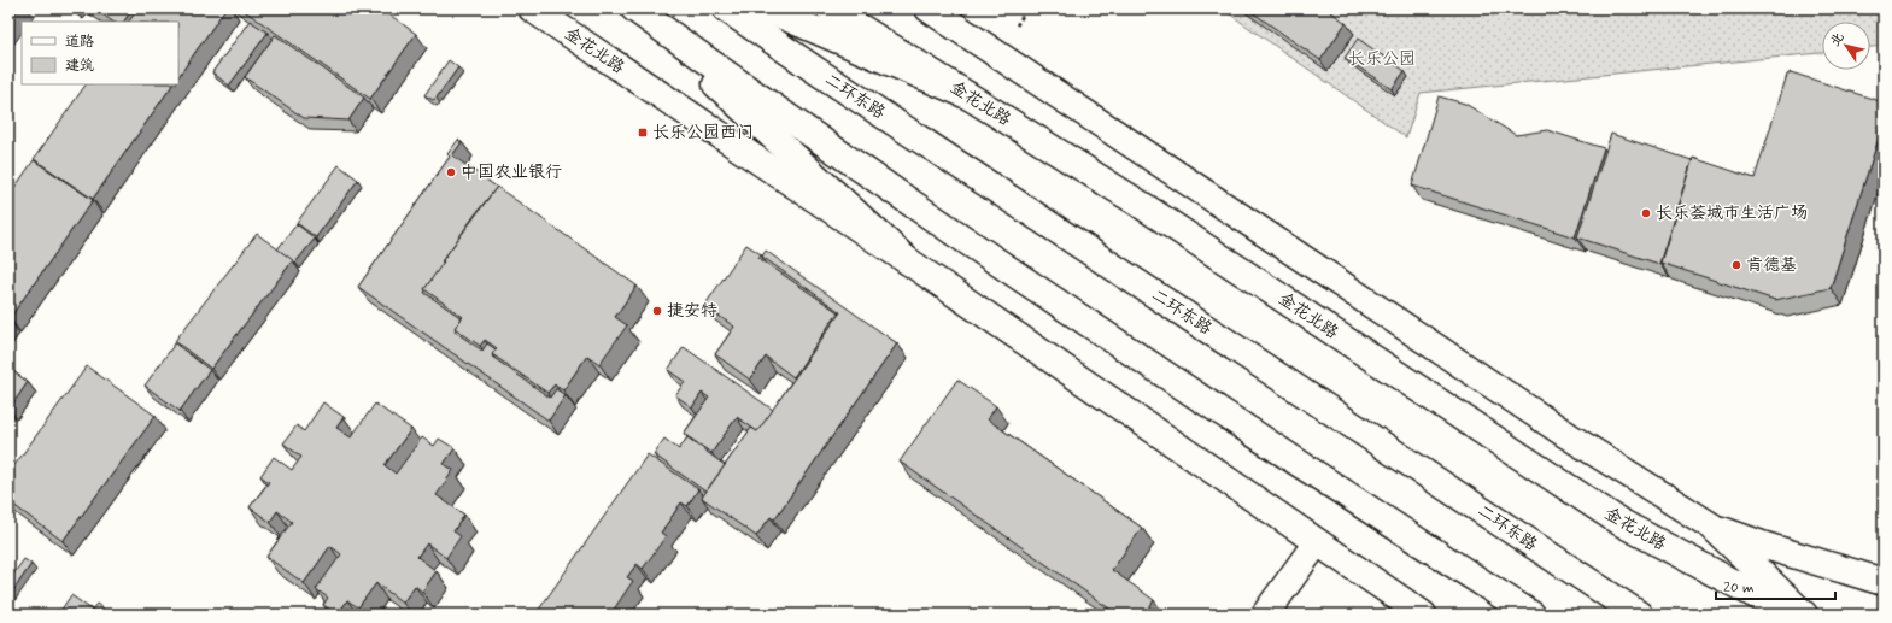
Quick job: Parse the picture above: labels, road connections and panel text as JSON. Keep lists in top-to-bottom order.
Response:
{
  "streets": {
    "main road": ["金花北路", "二环东路"]
  },
  "parks": ["长乐公园"],
  "places": {
    "transit": ["长乐公园西门"],
    "other": [
      "中国农业银行",
      "长乐荟城市生活广场",
      "肯德基",
      "捷安特"
    ]
  },
  "legend": ["道路", "建筑"],
  "scale_bar": "20 m",
  "north": "top left"
}
